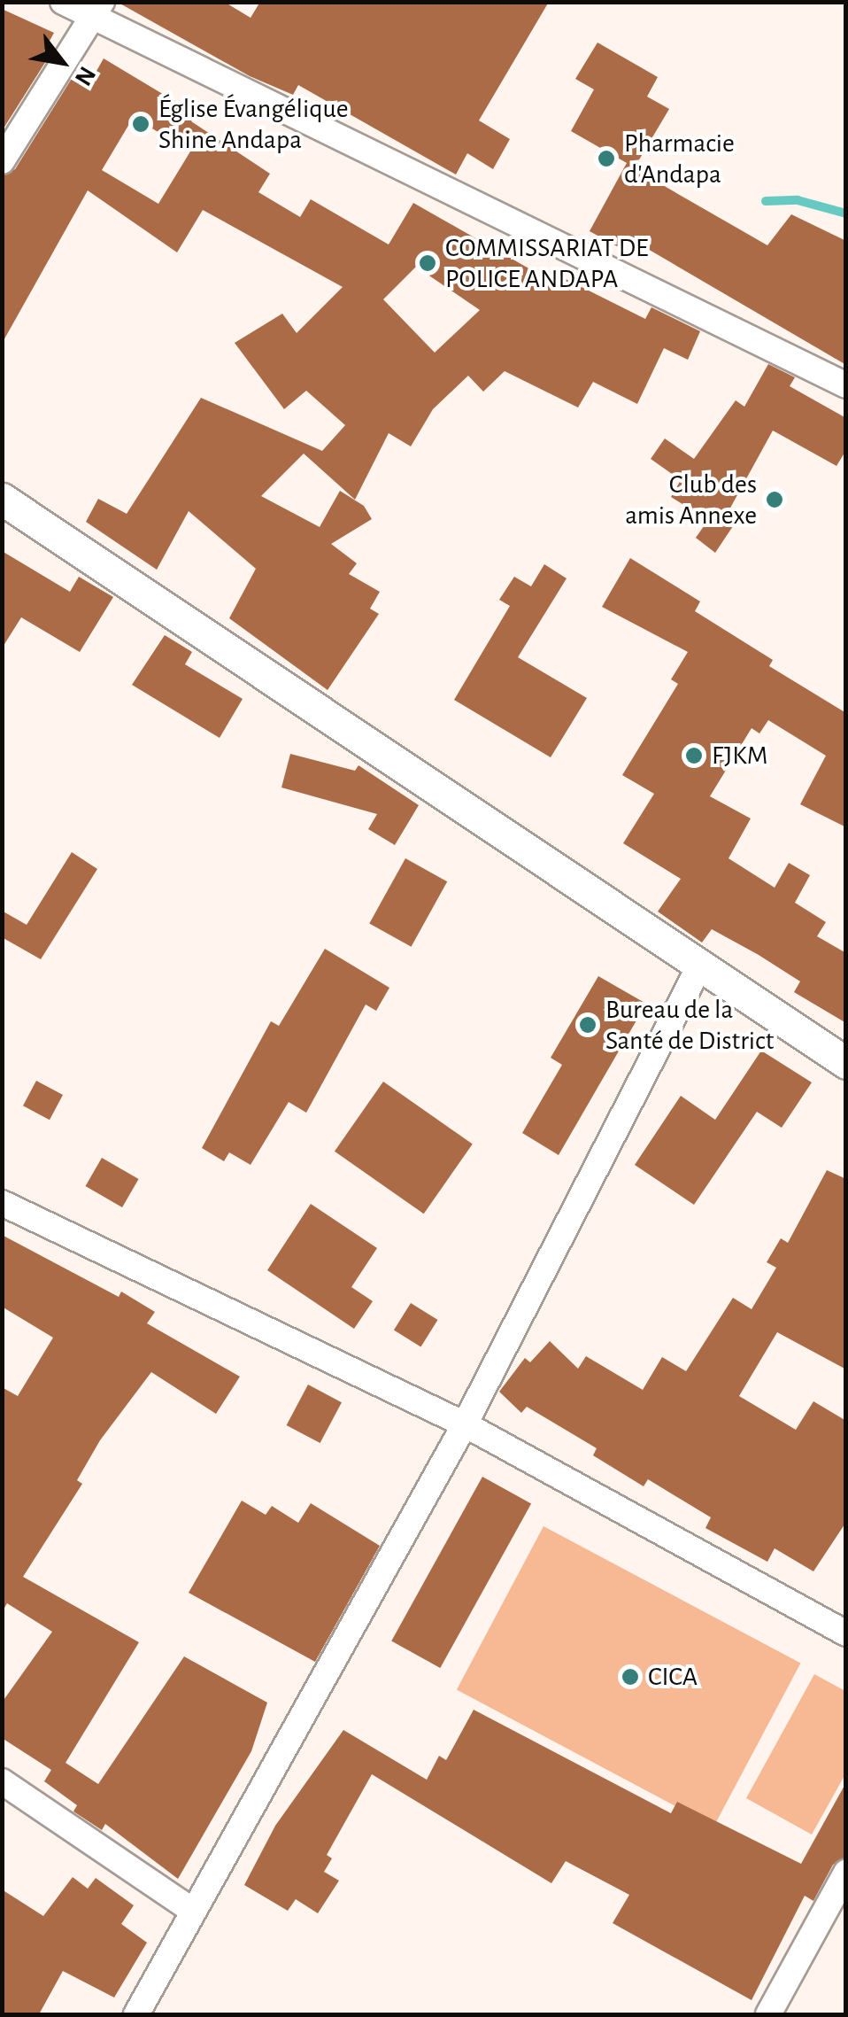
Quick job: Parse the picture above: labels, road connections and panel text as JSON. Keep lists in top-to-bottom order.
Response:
{
  "places": [
    "Église Évangélique Shine Andapa",
    "Pharmacie d'Andapa",
    "COMMISSARIAT DE POLICE ANDAPA",
    "Club des amis Annexe",
    "FJKM",
    "Bureau de la Santé de District",
    "CICA"
  ],
  "north": "bottom right"
}
